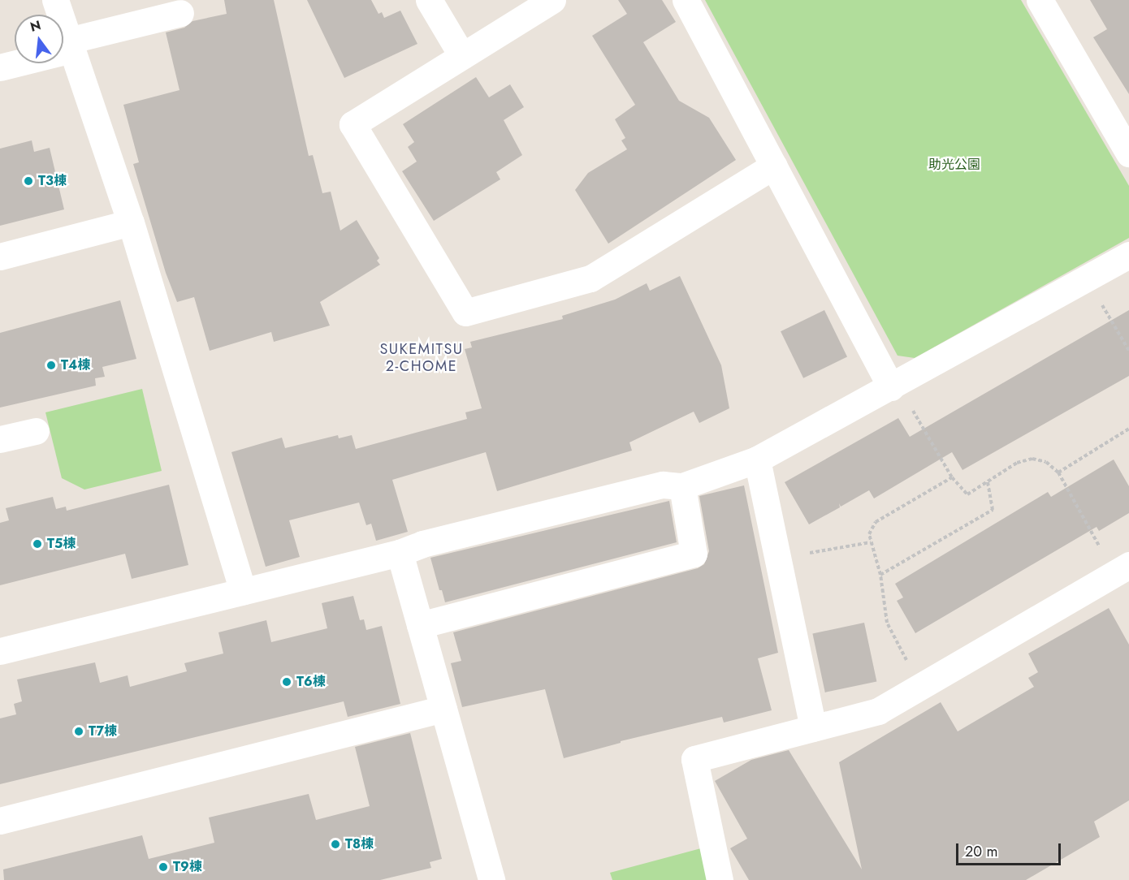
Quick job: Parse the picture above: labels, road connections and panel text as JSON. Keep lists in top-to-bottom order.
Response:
{
  "districts": ["SUKEMITSU 2-CHOME"],
  "parks": ["助光公園"],
  "places": [
    "T3棟",
    "T4棟",
    "T5棟",
    "T6棟",
    "T7棟",
    "T8棟",
    "T9棟"
  ],
  "scale_bar": "20 m",
  "north": "top"
}
